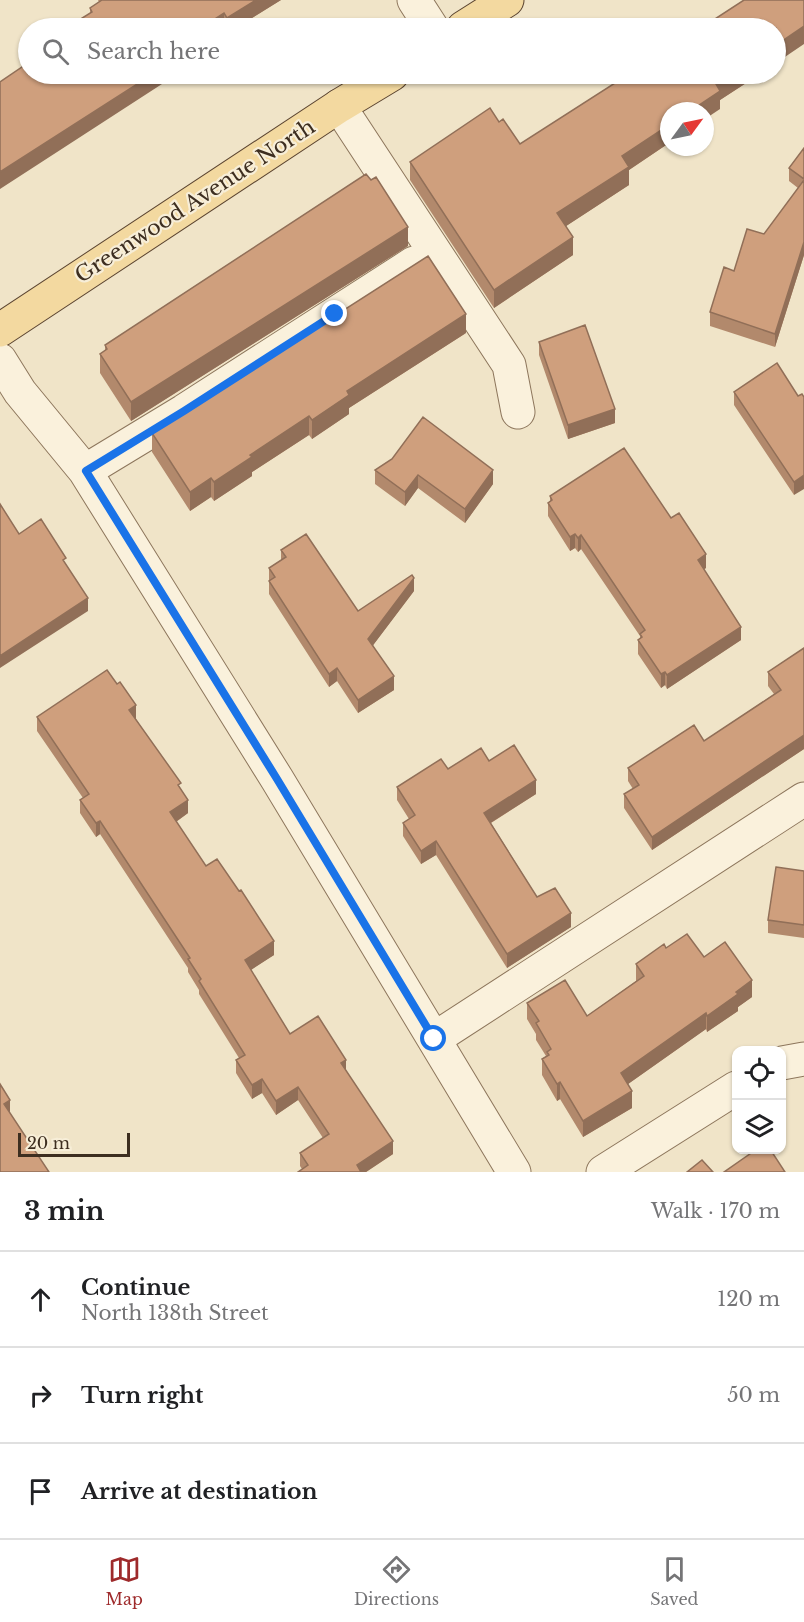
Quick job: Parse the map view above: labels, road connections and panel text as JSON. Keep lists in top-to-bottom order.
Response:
{
  "streets": {
    "main road": ["Greenwood Avenue North"]
  },
  "scale_bar": "20 m",
  "north": "top right",
  "page": {
    "search": "Search here",
    "scale": "20 m",
    "heading": ["3 min", "Walk · 170 m"],
    "list": [
      ["Continue", "North 138th Street", "120 m"],
      ["Turn right", "50 m"],
      "Arrive at destination"
    ],
    "nav": ["Map", "Directions", "Saved"]
  }
}
